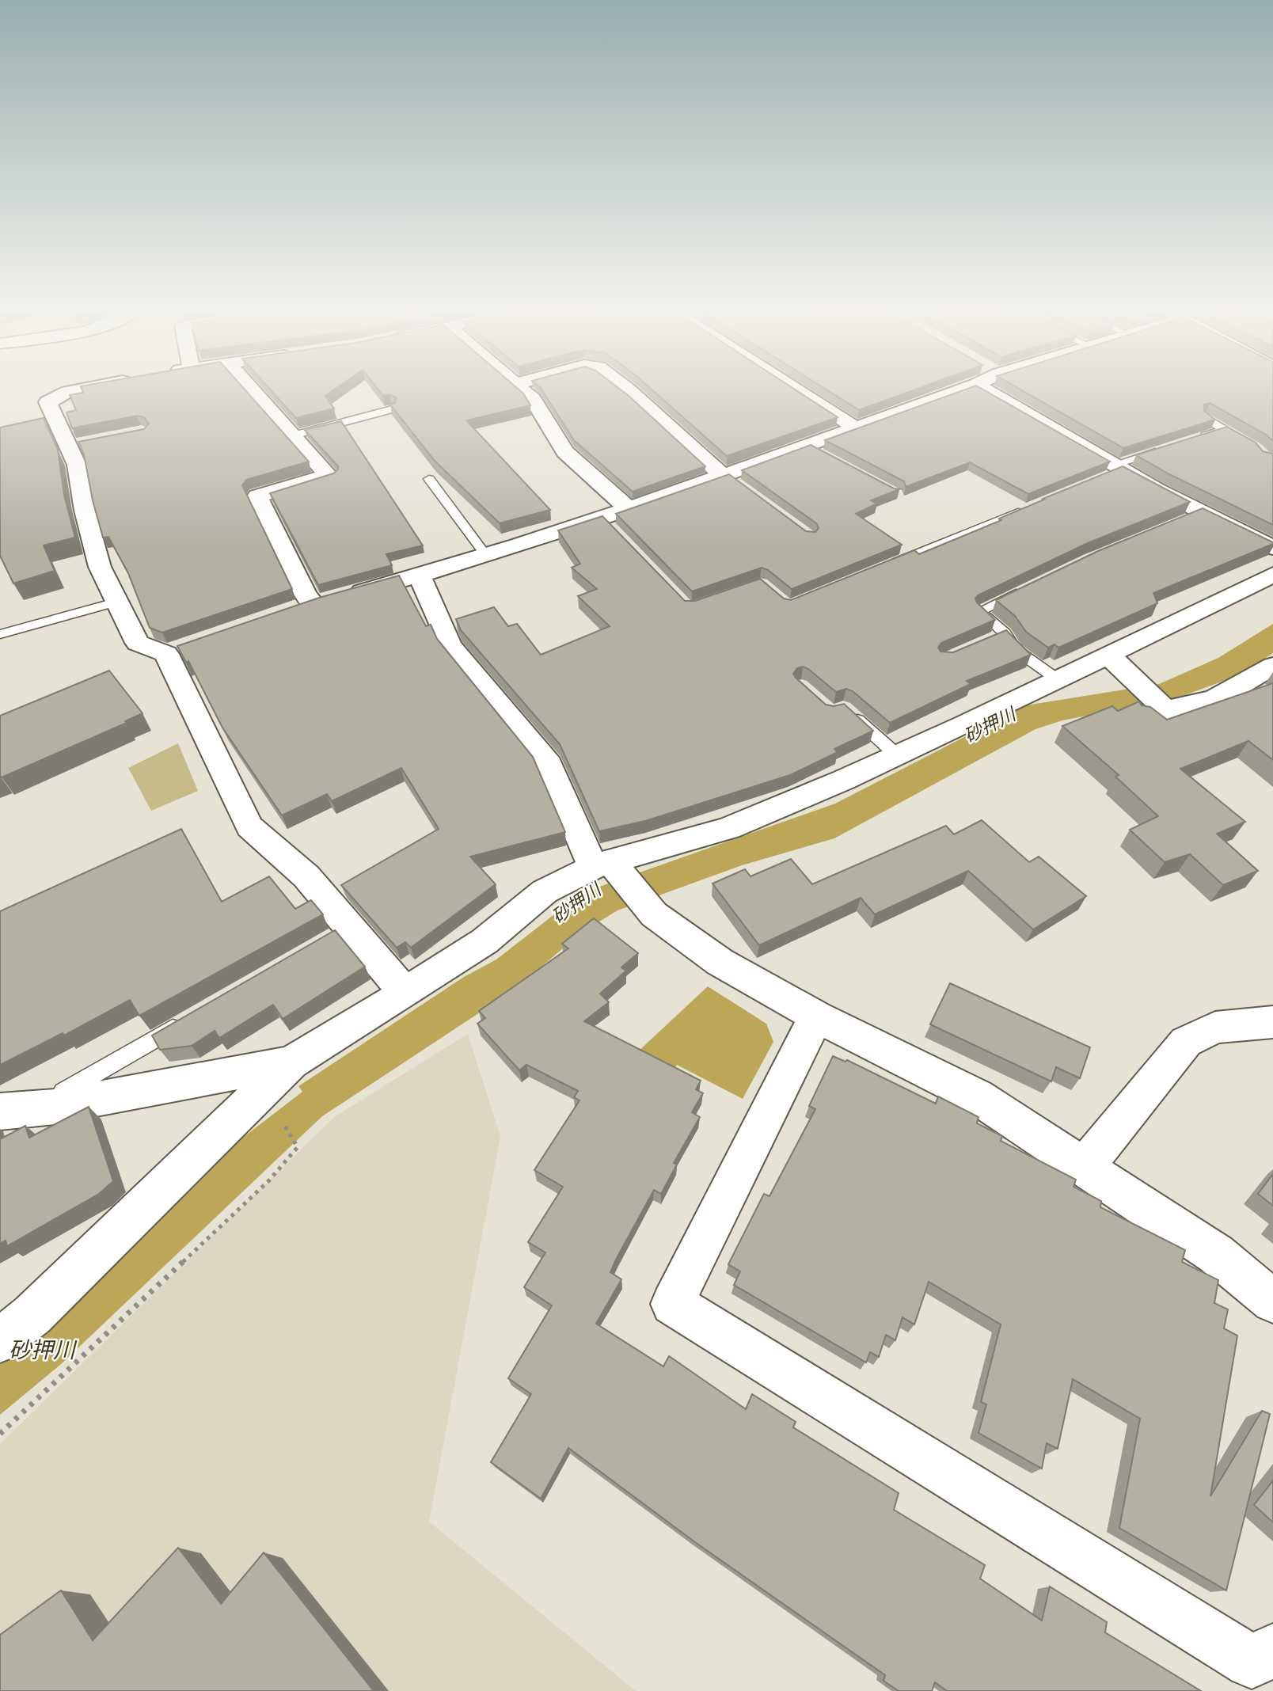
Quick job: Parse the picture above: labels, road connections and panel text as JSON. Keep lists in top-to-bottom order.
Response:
{
  "water": ["砂押川"]
}
